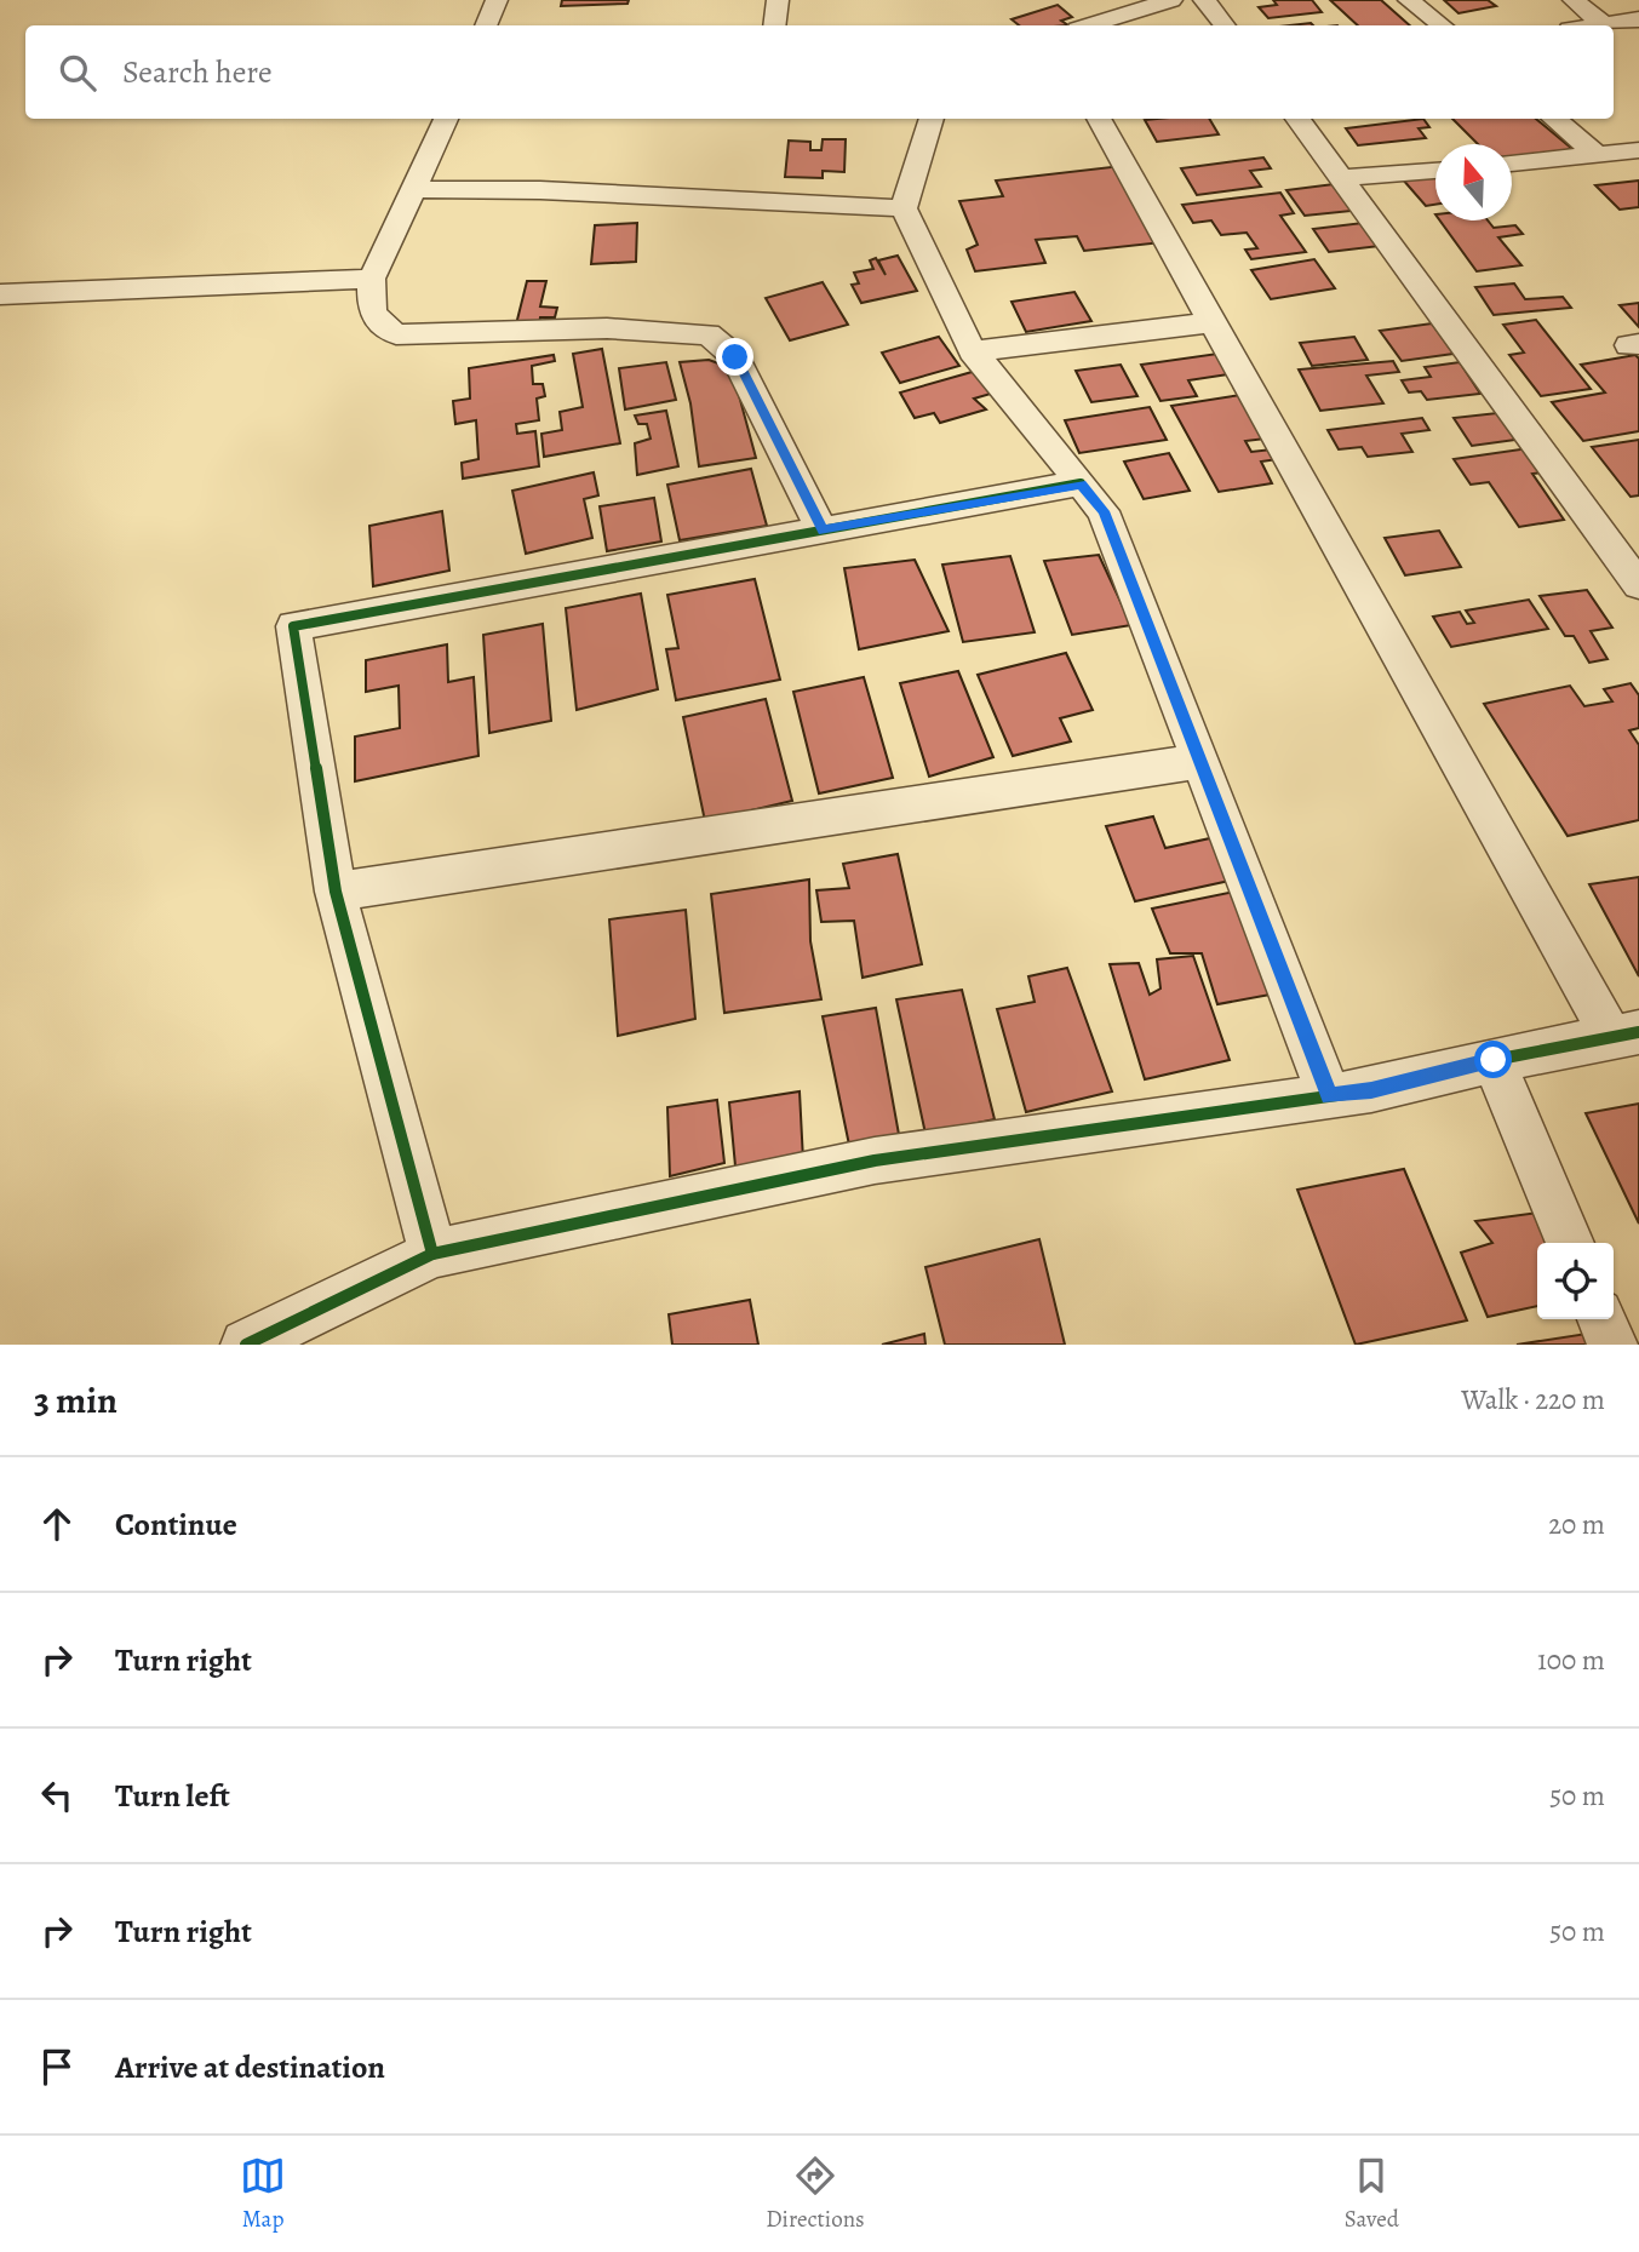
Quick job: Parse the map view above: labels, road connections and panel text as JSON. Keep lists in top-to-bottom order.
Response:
{
  "north": "top",
  "page": {
    "search": "Search here",
    "heading": ["3 min", "Walk · 220 m"],
    "list": [
      ["Continue", "20 m"],
      ["Turn right", "100 m"],
      ["Turn left", "50 m"],
      ["Turn right", "50 m"],
      "Arrive at destination"
    ],
    "nav": ["Map", "Directions", "Saved"]
  }
}
